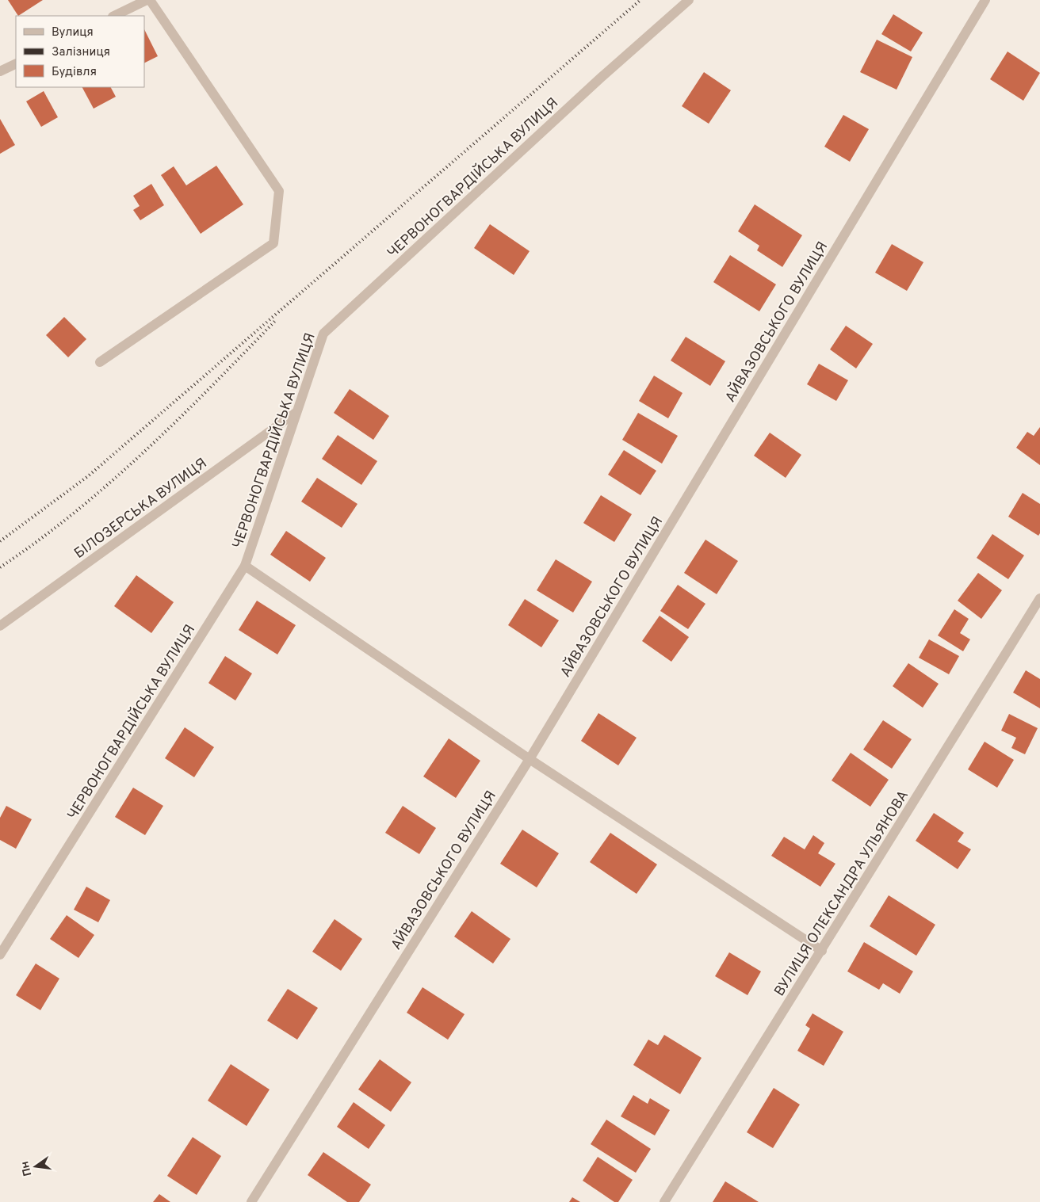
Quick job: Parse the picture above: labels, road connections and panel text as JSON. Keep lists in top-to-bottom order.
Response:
{
  "streets": {
    "street": [
      "ЧЕРВОНОГВАРДІЙСЬКА ВУЛИЦЯ",
      "АЙВАЗОВСЬКОГО ВУЛИЦЯ",
      "БІЛОЗЕРСЬКА ВУЛИЦЯ",
      "ВУЛИЦЯ ОЛЕКСАНДРА УЛЬЯНОВА"
    ]
  },
  "crossings": [
    ["ЧЕРВОНОГВАРДІЙСЬКА ВУЛИЦЯ", "БІЛОЗЕРСЬКА ВУЛИЦЯ"]
  ],
  "legend": ["Вулиця", "Залізниця", "Будівля"],
  "north": "left"
}
